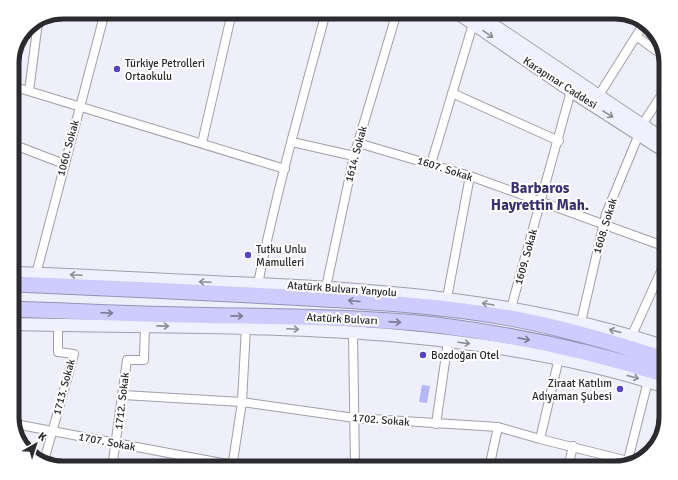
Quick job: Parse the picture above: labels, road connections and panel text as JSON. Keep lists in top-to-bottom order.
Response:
{
  "streets": {
    "highway": ["Atatürk Bulvarı"],
    "street": [
      "Karapınar Caddesi",
      "1060. Sokak",
      "1614. Sokak",
      "1607. Sokak",
      "1608. Sokak",
      "1609. Sokak",
      "Atatürk Bulvarı Yanyolu",
      "1713. Sokak",
      "1712. Sokak",
      "1702. Sokak",
      "1707. Sokak"
    ]
  },
  "crossings": [
    ["Karapınar Caddesi", "1608. Sokak"],
    ["Karapınar Caddesi", "1609. Sokak"],
    ["1060. Sokak", "Atatürk Bulvarı"],
    ["1614. Sokak", "1607. Sokak"],
    ["1614. Sokak", "Atatürk Bulvarı Yanyolu"],
    ["1614. Sokak", "Atatürk Bulvarı"],
    ["1607. Sokak", "1608. Sokak"],
    ["1607. Sokak", "1609. Sokak"],
    ["1608. Sokak", "Atatürk Bulvarı Yanyolu"],
    ["1609. Sokak", "Atatürk Bulvarı Yanyolu"],
    ["1609. Sokak", "Atatürk Bulvarı"],
    ["Atatürk Bulvarı Yanyolu", "Atatürk Bulvarı"],
    ["1713. Sokak", "1707. Sokak"],
    ["1712. Sokak", "1702. Sokak"],
    ["1712. Sokak", "1707. Sokak"]
  ],
  "districts": ["Barbaros Hayrettin Mah."],
  "places": [
    "Türkiye Petrolleri Ortaokulu",
    "Tutku Unlu Mamulleri",
    "Bozdoğan Otel",
    "Ziraat Katılım Adıyaman Şubesi"
  ],
  "north": "top right"
}
